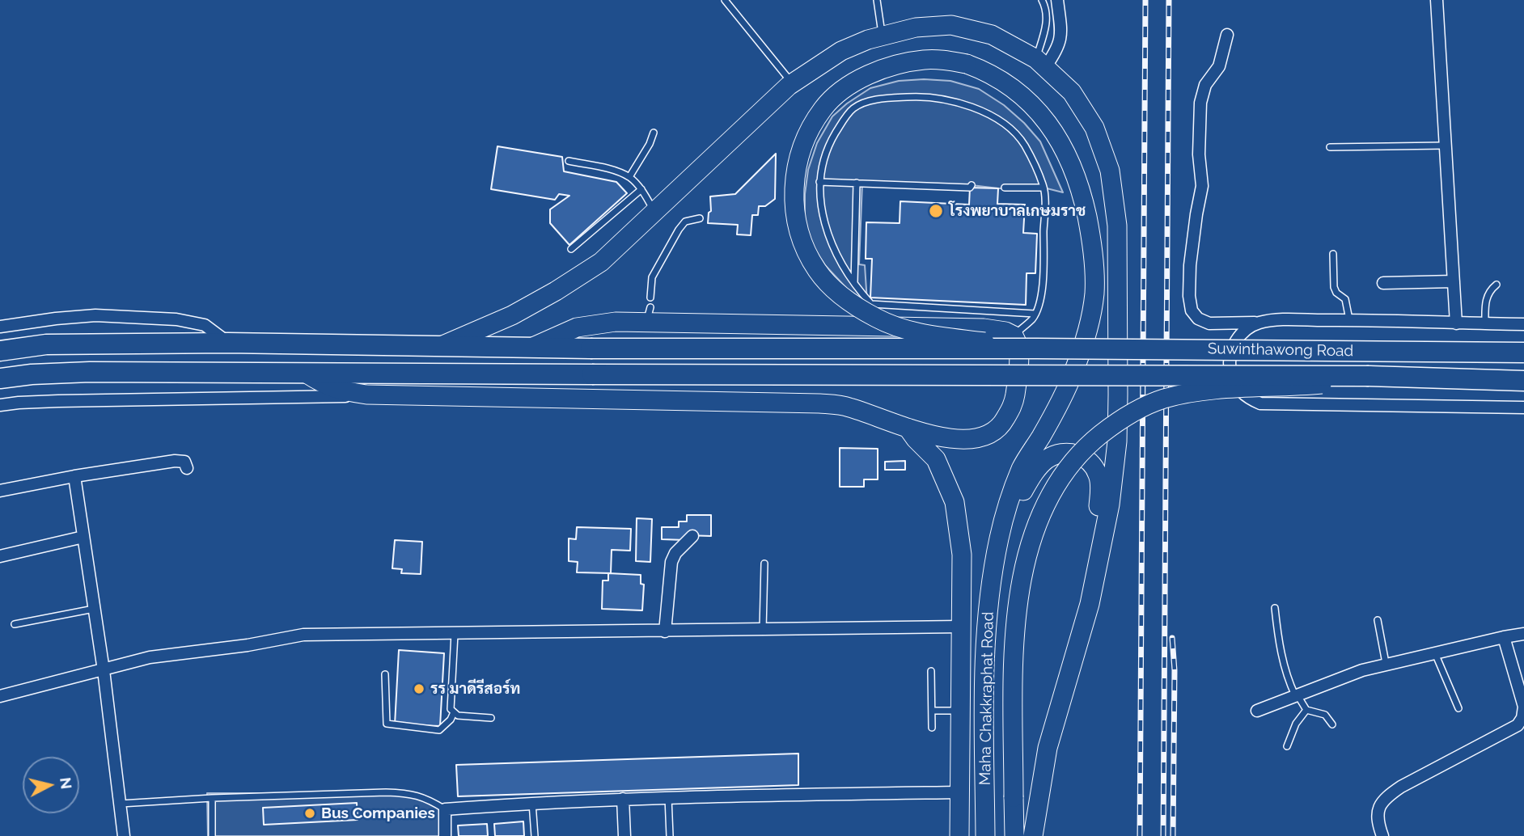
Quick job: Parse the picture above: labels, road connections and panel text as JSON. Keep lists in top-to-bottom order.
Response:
{
  "streets": {
    "highway": ["Suwinthawong Road"],
    "main road": ["Maha Chakkraphat Road"]
  },
  "places": ["โรงพยาบาลเกษมราช", "รร มาดีรีสอร์ท", "Bus Companies"],
  "north": "right"
}
